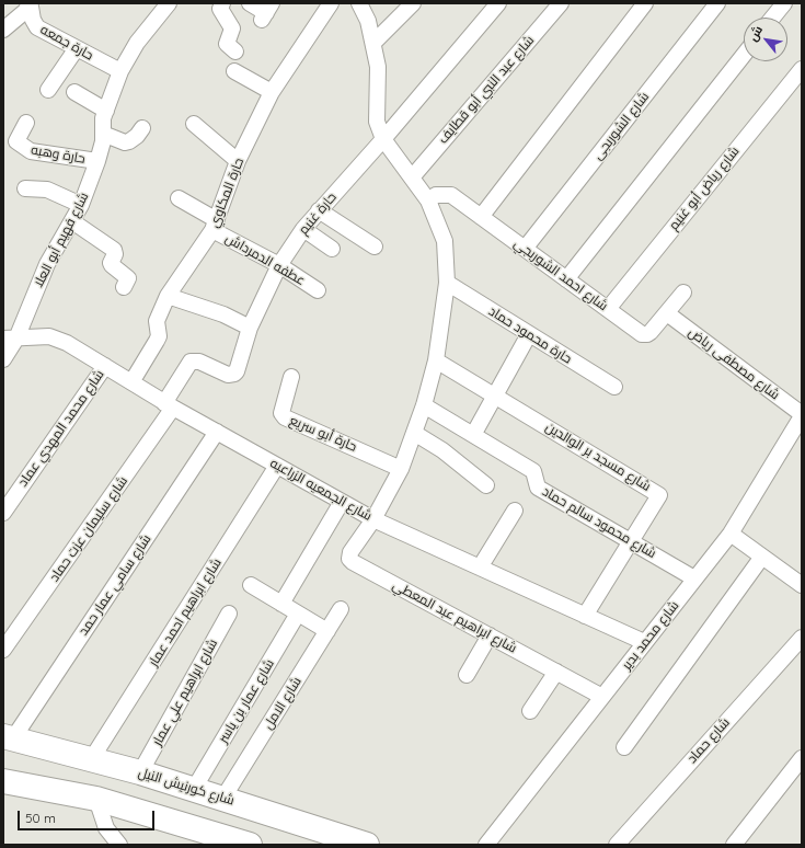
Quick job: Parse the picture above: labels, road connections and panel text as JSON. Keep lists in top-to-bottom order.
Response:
{
  "streets": {
    "highway": ["شارع كورنيش النيل"],
    "street": [
      "حارة جمعه",
      "شارع عبد النبي أبو قطايف",
      "شارع الشوربجى",
      "حارة وهبه",
      "شارع رياض أبو غنيم",
      "حارة المكاوي",
      "حارة غنيم",
      "شارع فهيم أبو العلا",
      "عطفه الدمرداش",
      "شارع احمد الشوربجي",
      "حارة محمود حماد",
      "شارع مصطفى رياض",
      "شارع محمد المهدي عماد",
      "حارة أبو سريع",
      "شارع مسجد بر الوالدين",
      "شارع الجمعيه الزراعيه",
      "شارع محمود سالم حماد",
      "شارع سليمان عزت حماد",
      "شارع سامي عمار حمد",
      "شارع ابراهيم احمد عمار",
      "شارع ابراهيم عبد المعطي",
      "شارع محمد بدير",
      "شارع ابراهيم علي عمار",
      "شارع عمار بن ياسر",
      "شارع الامل",
      "شارع حماد"
    ]
  },
  "crossings": [
    ["حارة جمعه", "شارع فهيم أبو العلا"],
    ["شارع الشوربجى", "شارع احمد الشوربجي"],
    ["حارة وهبه", "شارع فهيم أبو العلا"],
    ["شارع رياض أبو غنيم", "شارع احمد الشوربجي"],
    ["حارة المكاوي", "عطفه الدمرداش"],
    ["حارة المكاوي", "شارع الجمعيه الزراعيه"],
    ["حارة غنيم", "عطفه الدمرداش"],
    ["حارة غنيم", "شارع الجمعيه الزراعيه"],
    ["حارة غنيم", "شارع سليمان عزت حماد"],
    ["شارع فهيم أبو العلا", "شارع الجمعيه الزراعيه"],
    ["شارع احمد الشوربجي", "شارع مصطفى رياض"],
    ["شارع مصطفى رياض", "شارع محمد بدير"],
    ["شارع محمد المهدي عماد", "شارع الجمعيه الزراعيه"],
    ["شارع مسجد بر الوالدين", "شارع الجمعيه الزراعيه"],
    ["شارع مسجد بر الوالدين", "شارع محمود سالم حماد"],
    ["شارع الجمعيه الزراعيه", "شارع سليمان عزت حماد"],
    ["شارع الجمعيه الزراعيه", "شارع سامي عمار حمد"],
    ["شارع الجمعيه الزراعيه", "شارع ابراهيم احمد عمار"],
    ["شارع الجمعيه الزراعيه", "شارع ابراهيم عبد المعطي"],
    ["شارع الجمعيه الزراعيه", "شارع محمد بدير"],
    ["شارع محمود سالم حماد", "شارع محمد بدير"],
    ["شارع سامي عمار حمد", "شارع كورنيش النيل"],
    ["شارع ابراهيم احمد عمار", "شارع كورنيش النيل"],
    ["شارع ابراهيم عبد المعطي", "شارع محمد بدير"],
    ["شارع ابراهيم علي عمار", "شارع كورنيش النيل"],
    ["شارع عمار بن ياسر", "شارع كورنيش النيل"],
    ["شارع الامل", "شارع كورنيش النيل"]
  ],
  "scale_bar": "50 m",
  "north": "top left"
}
